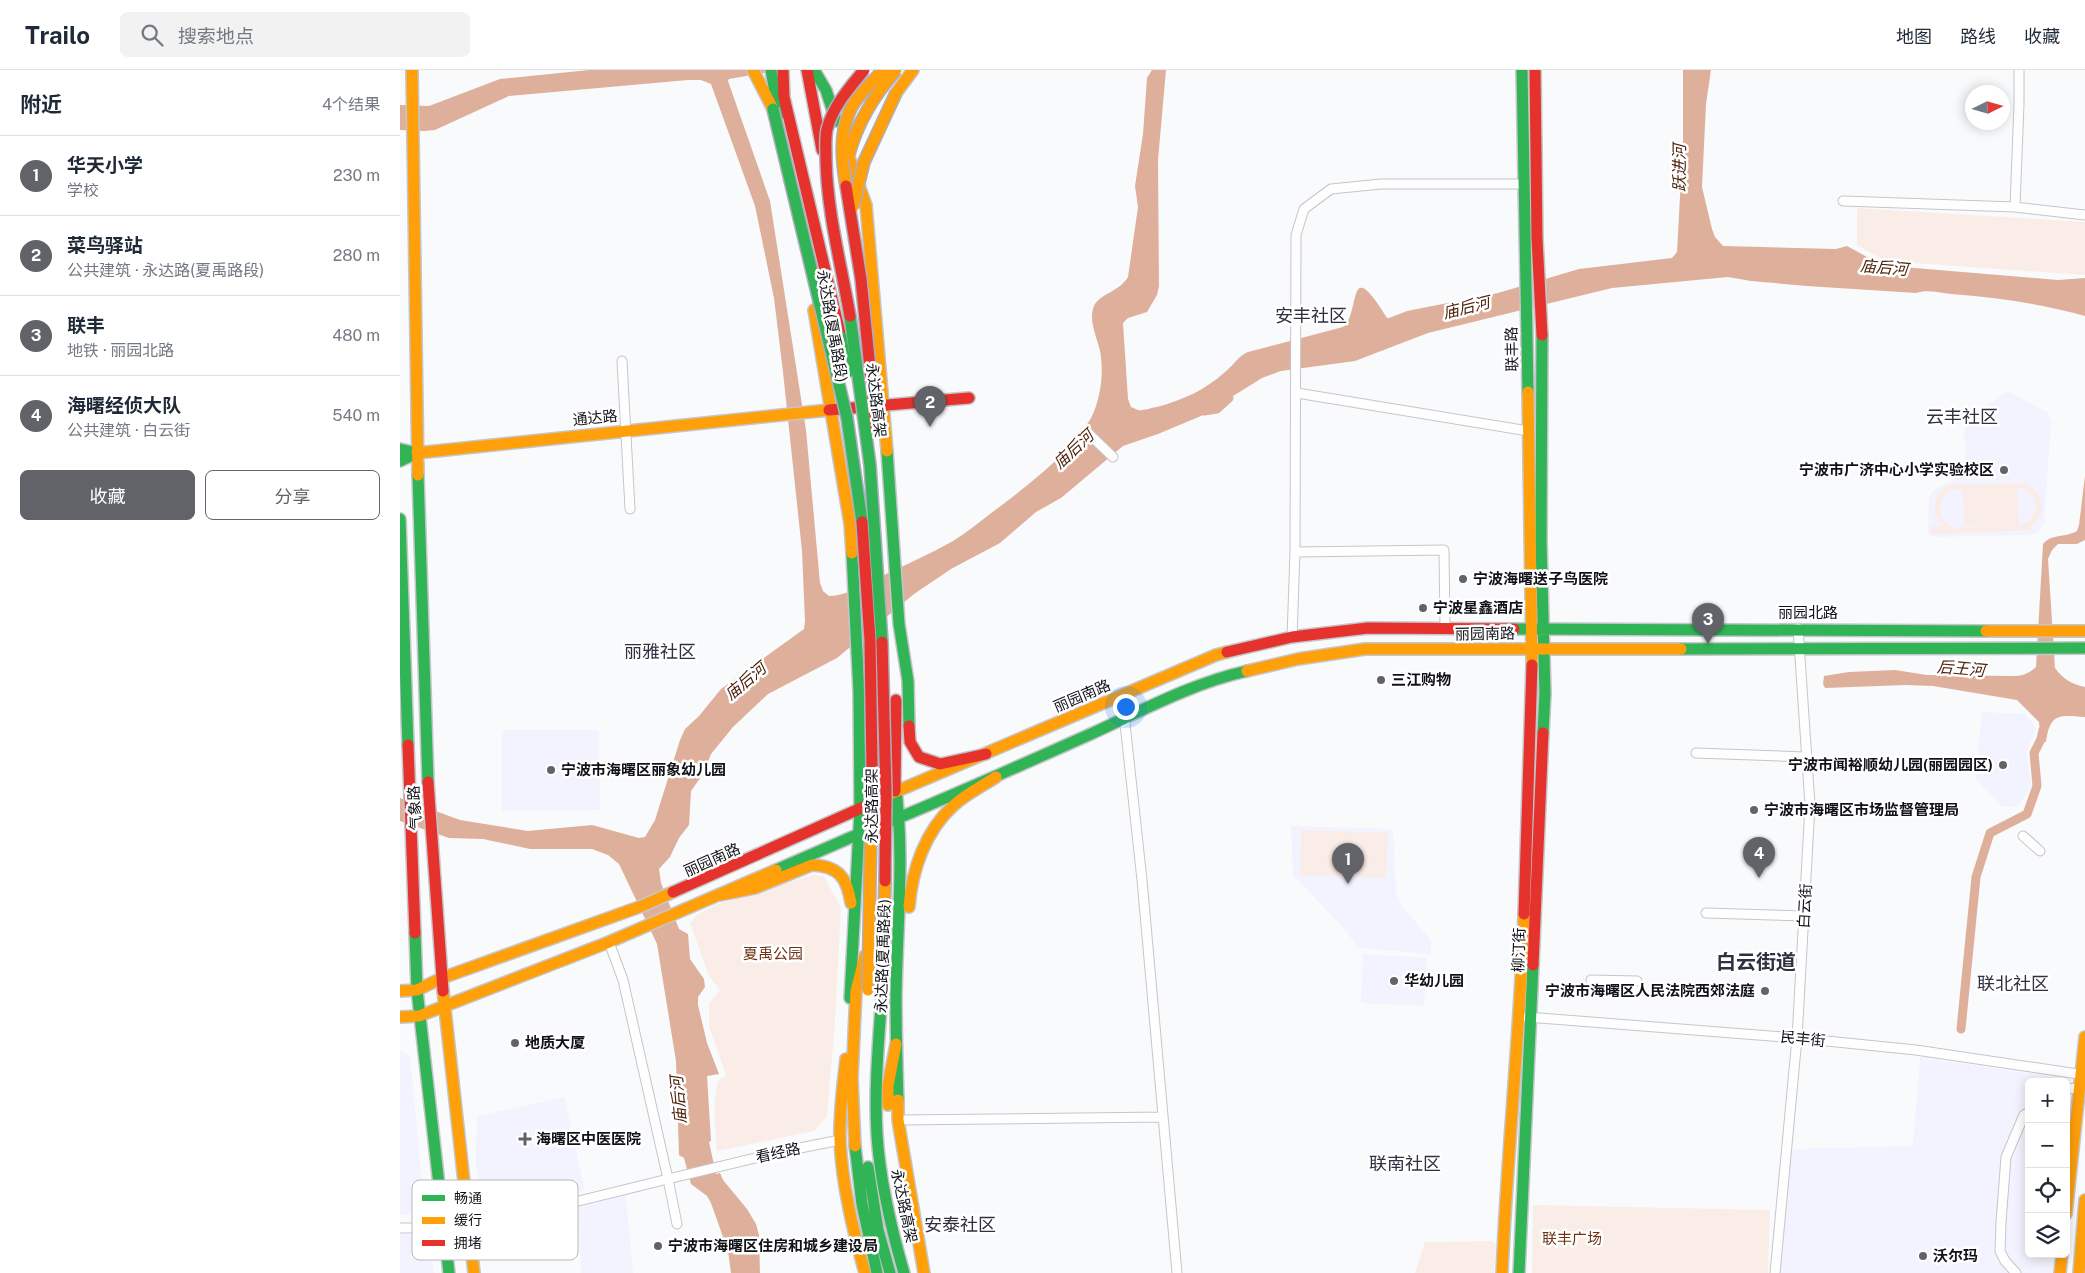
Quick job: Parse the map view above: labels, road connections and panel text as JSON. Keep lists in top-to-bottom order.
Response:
{
  "streets": {
    "main road": [
      "永达路(夏禹路段)",
      "联丰路",
      "永达路高架",
      "通达路",
      "丽园北路",
      "丽园南路",
      "气象路",
      "柳汀街"
    ],
    "street": ["白云街", "民丰街", "看经路"]
  },
  "crossings": [
    ["永达路(夏禹路段)", "通达路"],
    ["永达路(夏禹路段)", "丽园南路"],
    ["永达路(夏禹路段)", "看经路"],
    ["联丰路", "丽园北路"],
    ["联丰路", "丽园南路"],
    ["联丰路", "柳汀街"],
    ["通达路", "气象路"],
    ["丽园北路", "丽园南路"],
    ["丽园北路", "白云街"],
    ["丽园北路", "柳汀街"],
    ["丽园南路", "气象路"],
    ["丽园南路", "柳汀街"],
    ["白云街", "民丰街"],
    ["柳汀街", "民丰街"]
  ],
  "districts": [
    "安丰社区",
    "云丰社区",
    "丽雅社区",
    "白云街道",
    "联北社区",
    "联南社区",
    "安泰社区"
  ],
  "water": ["跃进河", "庙后河", "后王河"],
  "parks": ["夏禹公园", "联丰广场"],
  "places": {
    "other": [
      "宁波市广济中心小学实验校区",
      "宁波海曙送子鸟医院",
      "宁波星鑫酒店",
      "三江购物",
      "宁波市闻裕顺幼儿园(丽园园区)",
      "宁波市海曙区丽象幼儿园",
      "宁波市海曙区市场监督管理局",
      "华幼儿园",
      "宁波市海曙区人民法院西郊法庭",
      "地质大厦",
      "宁波市海曙区住房和城乡建设局",
      "沃尔玛"
    ],
    "health": ["海曙区中医医院"]
  },
  "legend": ["畅通", "缓行", "拥堵"],
  "north": "right",
  "page": {
    "header": "Trailo",
    "search": "搜索地点",
    "nav": ["地图", "路线", "收藏"],
    "heading": ["附近", "4个结果"],
    "list": [
      {
        "mark": "1",
        "name": "华天小学",
        "note": "学校",
        "value": "230 m"
      },
      {
        "mark": "2",
        "name": "菜鸟驿站",
        "note": "公共建筑 · 永达路(夏禹路段)",
        "value": "280 m"
      },
      {
        "mark": "3",
        "name": "联丰",
        "note": "地铁 · 丽园北路",
        "value": "480 m"
      },
      {
        "mark": "4",
        "name": "海曙经侦大队",
        "note": "公共建筑 · 白云街",
        "value": "540 m"
      }
    ],
    "pins": [
      "2",
      "3",
      "4",
      "1"
    ],
    "buttons": ["收藏", "分享"],
    "map_buttons": ["+", "−"]
  }
}
